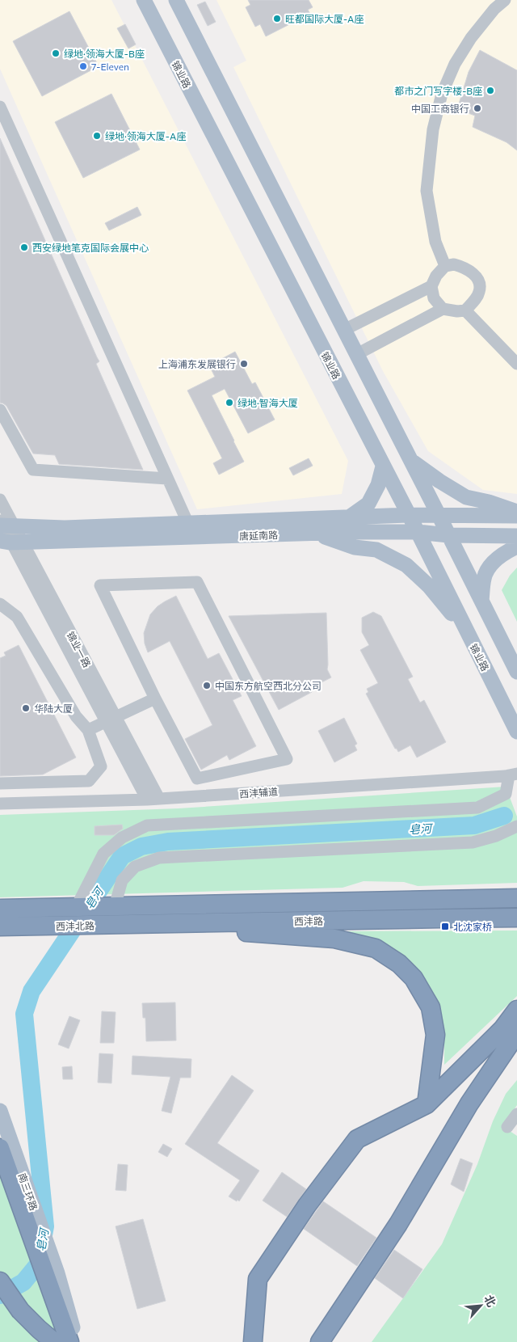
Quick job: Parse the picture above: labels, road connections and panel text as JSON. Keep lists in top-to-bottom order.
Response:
{
  "streets": {
    "highway": ["西沣路", "西沣北路", "南三环路"],
    "main road": ["锦业路", "唐延南路"],
    "street": ["锦业一路", "西沣辅道"]
  },
  "crossings": [
    ["锦业路", "唐延南路"],
    ["唐延南路", "锦业一路"],
    ["锦业一路", "西沣辅道"],
    ["西沣路", "西沣北路"]
  ],
  "water": ["皂河"],
  "places": {
    "other": [
      "旺都国际大厦-A座",
      "绿地·领海大厦-B座",
      "7-Eleven",
      "都市之门写字楼-B座",
      "中国工商银行",
      "绿地·领海大厦-A座",
      "西安绿地笔克国际会展中心",
      "上海浦东发展银行",
      "绿地·智海大厦",
      "中国东方航空西北分公司",
      "华陆大厦"
    ],
    "transit": ["北沈家桥"]
  },
  "north": "top right"
}
